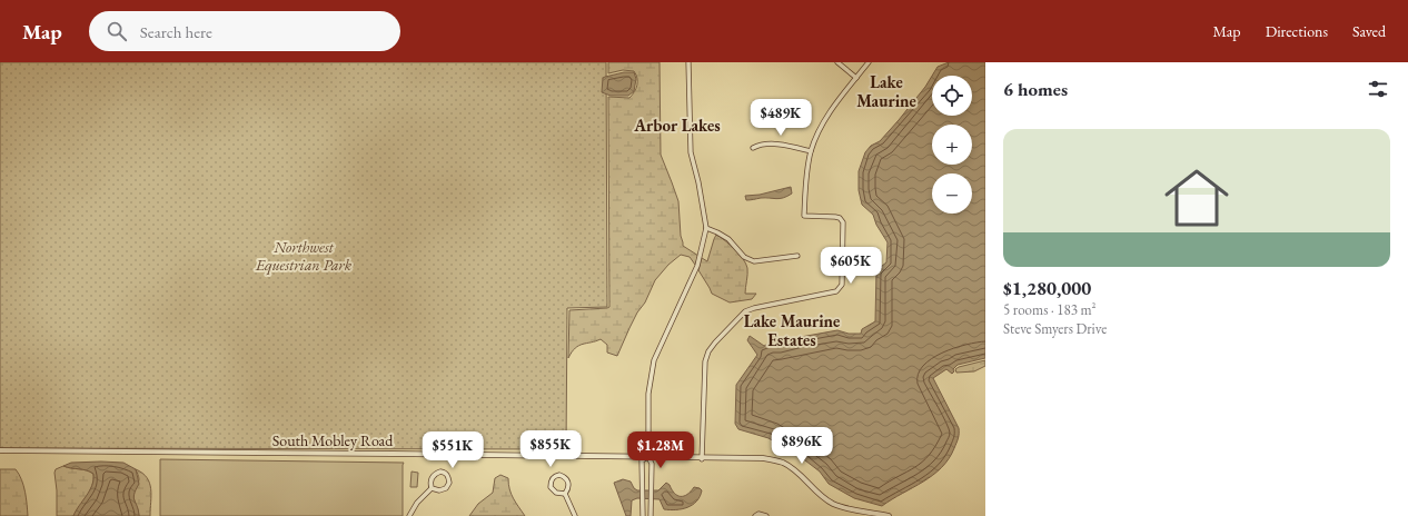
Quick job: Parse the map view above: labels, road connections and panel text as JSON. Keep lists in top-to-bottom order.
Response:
{
  "streets": {
    "street": ["South Mobley Road"]
  },
  "districts": ["Lake Maurine", "Arbor Lakes", "Lake Maurine Estates"],
  "parks": ["Northwest Equestrian Park"],
  "page": {
    "header": "Map",
    "search": "Search here",
    "nav": ["Map", "Directions", "Saved"],
    "heading": "6 homes",
    "map_buttons": ["+", "−"],
    "price": [
      "$489K",
      "$605K",
      "$896K",
      "$855K",
      "$551K",
      "$1.28M"
    ],
    "list": [
      {
        "name": "$1,280,000",
        "note": "5 rooms · 183 m² · Steve Smyers Drive"
      }
    ]
  }
}
